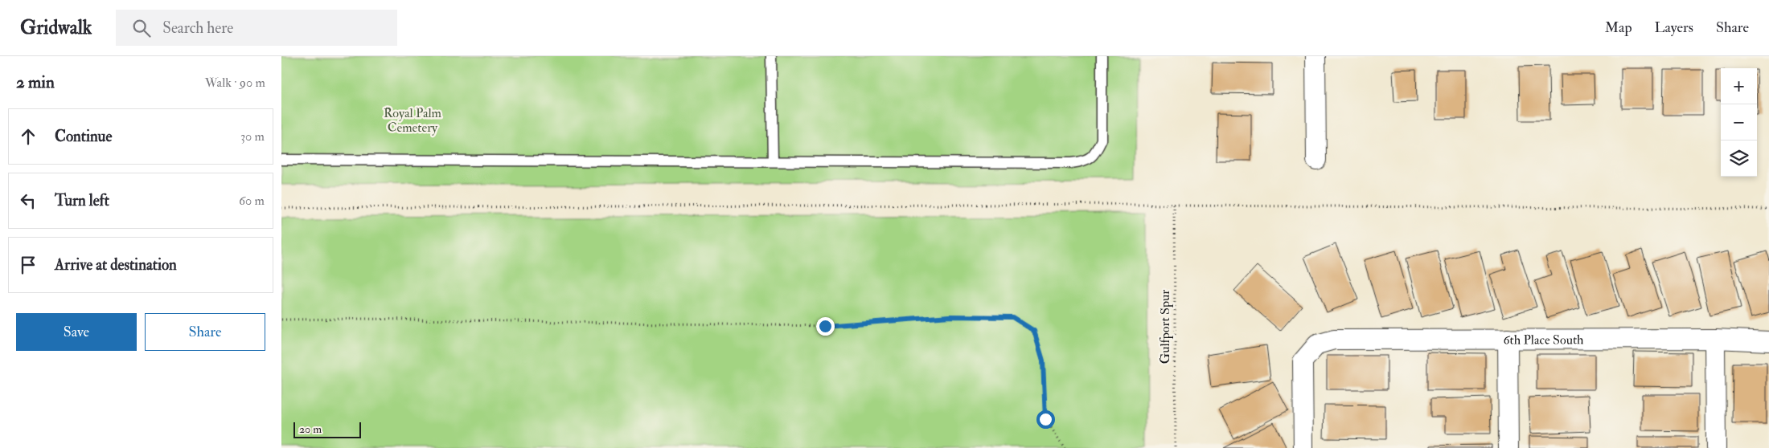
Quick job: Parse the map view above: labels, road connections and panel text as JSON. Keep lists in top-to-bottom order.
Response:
{
  "streets": {
    "street": ["6th Place South"],
    "path": ["Gulfport Spur"]
  },
  "parks": ["Royal Palm Cemetery"],
  "scale_bar": "20 m",
  "page": {
    "header": "Gridwalk",
    "search": "Search here",
    "nav": ["Map", "Layers", "Share"],
    "heading": ["2 min", "Walk · 90 m"],
    "map_buttons": ["+", "−"],
    "list": [
      ["Continue", "30 m"],
      ["Turn left", "60 m"],
      "Arrive at destination"
    ],
    "buttons": ["Save", "Share"],
    "scale": "20 m"
  }
}
